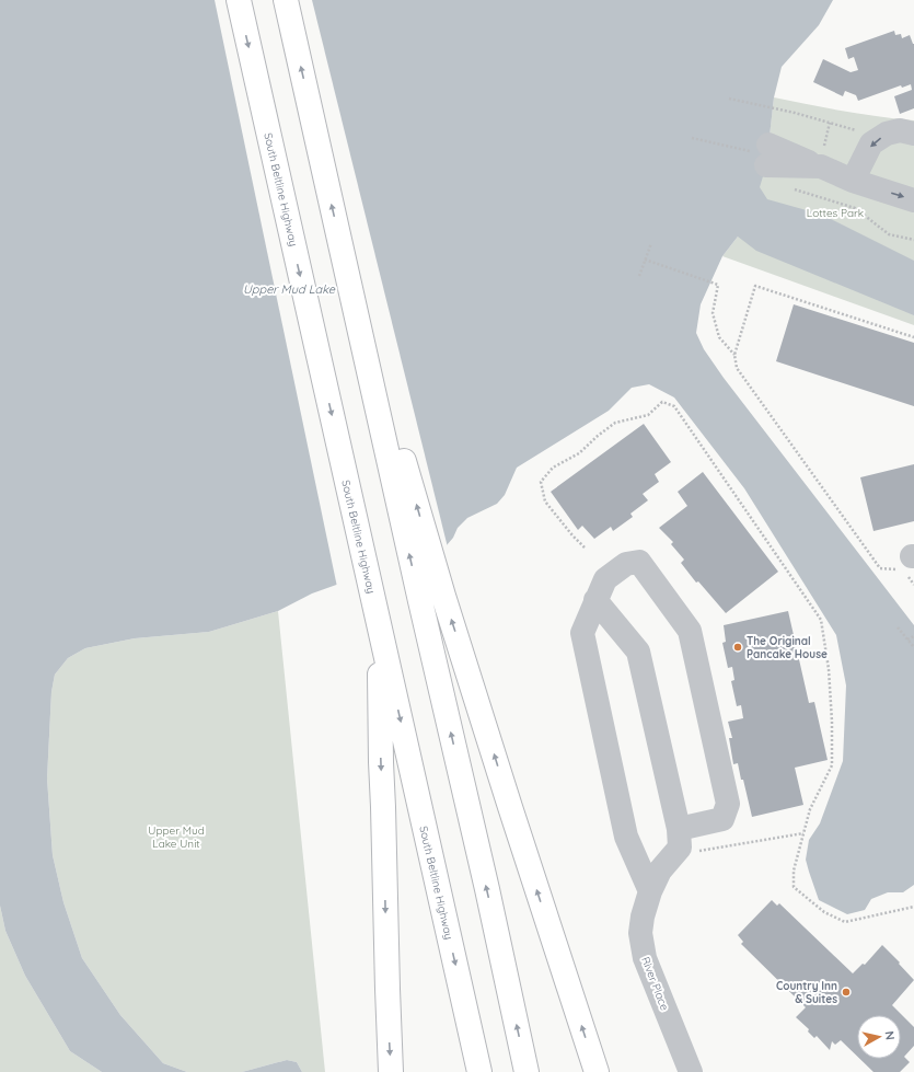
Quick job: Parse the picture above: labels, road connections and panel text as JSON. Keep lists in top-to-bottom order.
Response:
{
  "streets": {
    "highway": ["South Beltline Highway"],
    "street": ["River Place"]
  },
  "water": ["Upper Mud Lake"],
  "parks": ["Lottes Park", "Upper Mud Lake Unit"],
  "places": ["The Original Pancake House", "Country Inn & Suites"],
  "north": "right"
}
